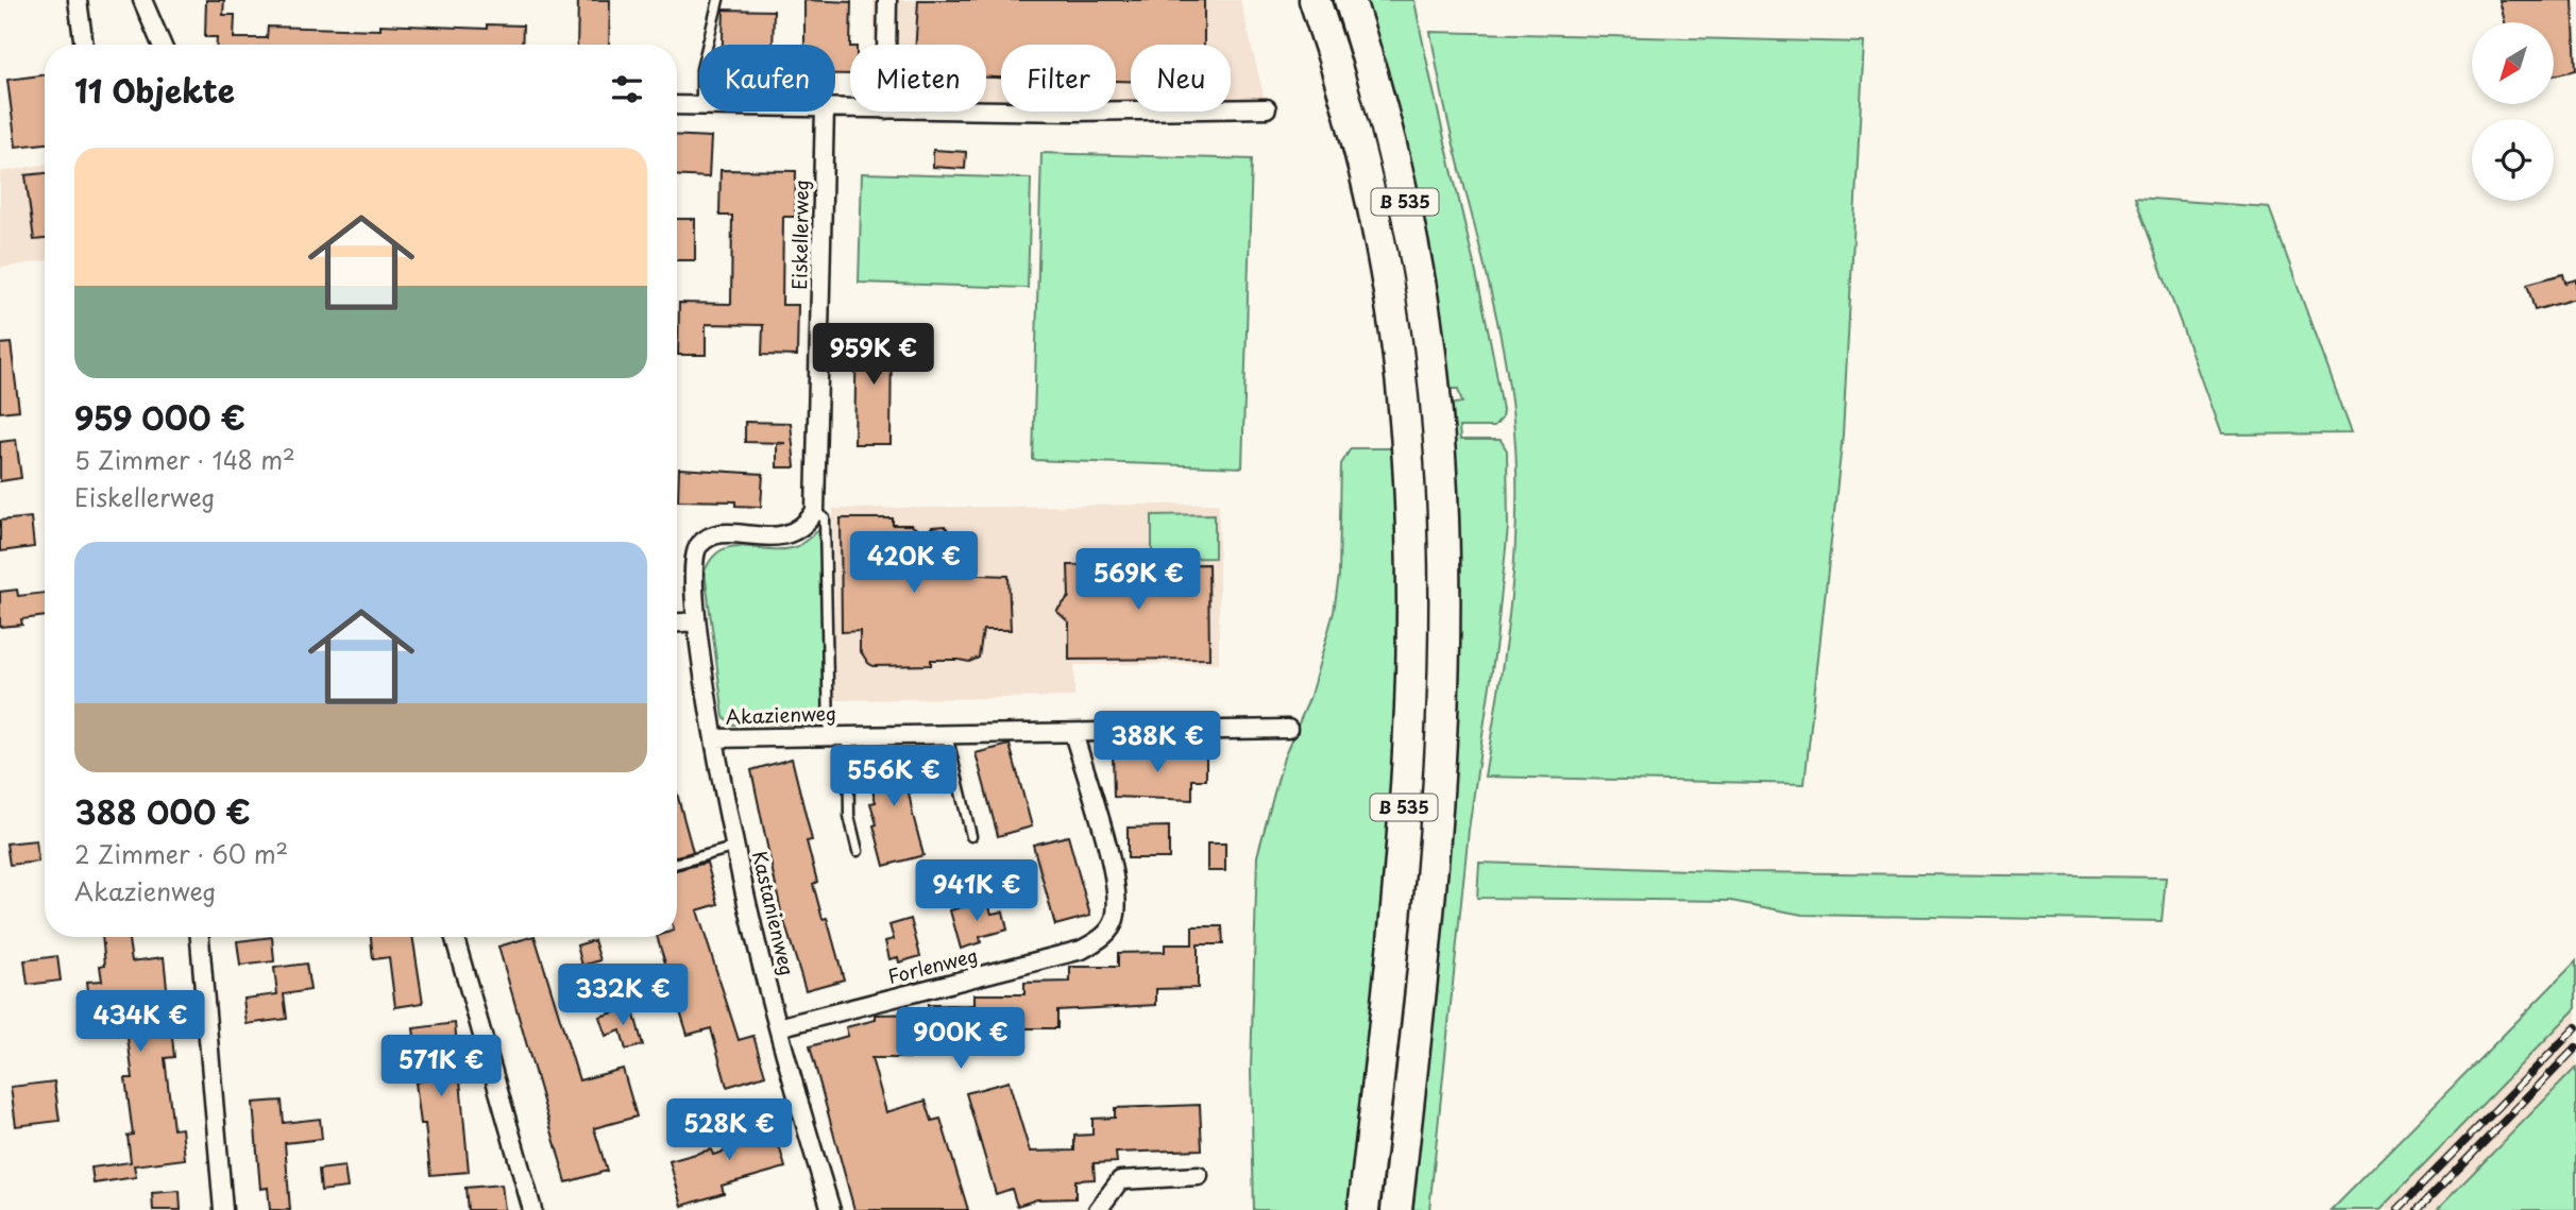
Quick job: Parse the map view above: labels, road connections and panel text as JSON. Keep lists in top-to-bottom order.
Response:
{
  "streets": {
    "highway": ["B 535"],
    "street": [
      "Eiskellerweg",
      "Akazienweg",
      "Kastanienweg",
      "Forlenweg"
    ]
  },
  "crossings": [
    ["Akazienweg", "Kastanienweg"],
    ["Akazienweg", "Forlenweg"],
    ["Kastanienweg", "Forlenweg"]
  ],
  "north": "bottom left",
  "page": {
    "chip": [
      "Kaufen",
      "Mieten",
      "Filter",
      "Neu"
    ],
    "heading": "11 Objekte",
    "list": [
      {
        "name": "959 000 €",
        "note": "5 Zimmer · 148 m² · Eiskellerweg"
      },
      {
        "name": "388 000 €",
        "note": "2 Zimmer · 60 m² · Akazienweg"
      }
    ],
    "price": [
      "959K €",
      "420K €",
      "569K €",
      "388K €",
      "556K €",
      "941K €",
      "332K €",
      "434K €",
      "900K €",
      "571K €",
      "528K €"
    ]
  }
}
